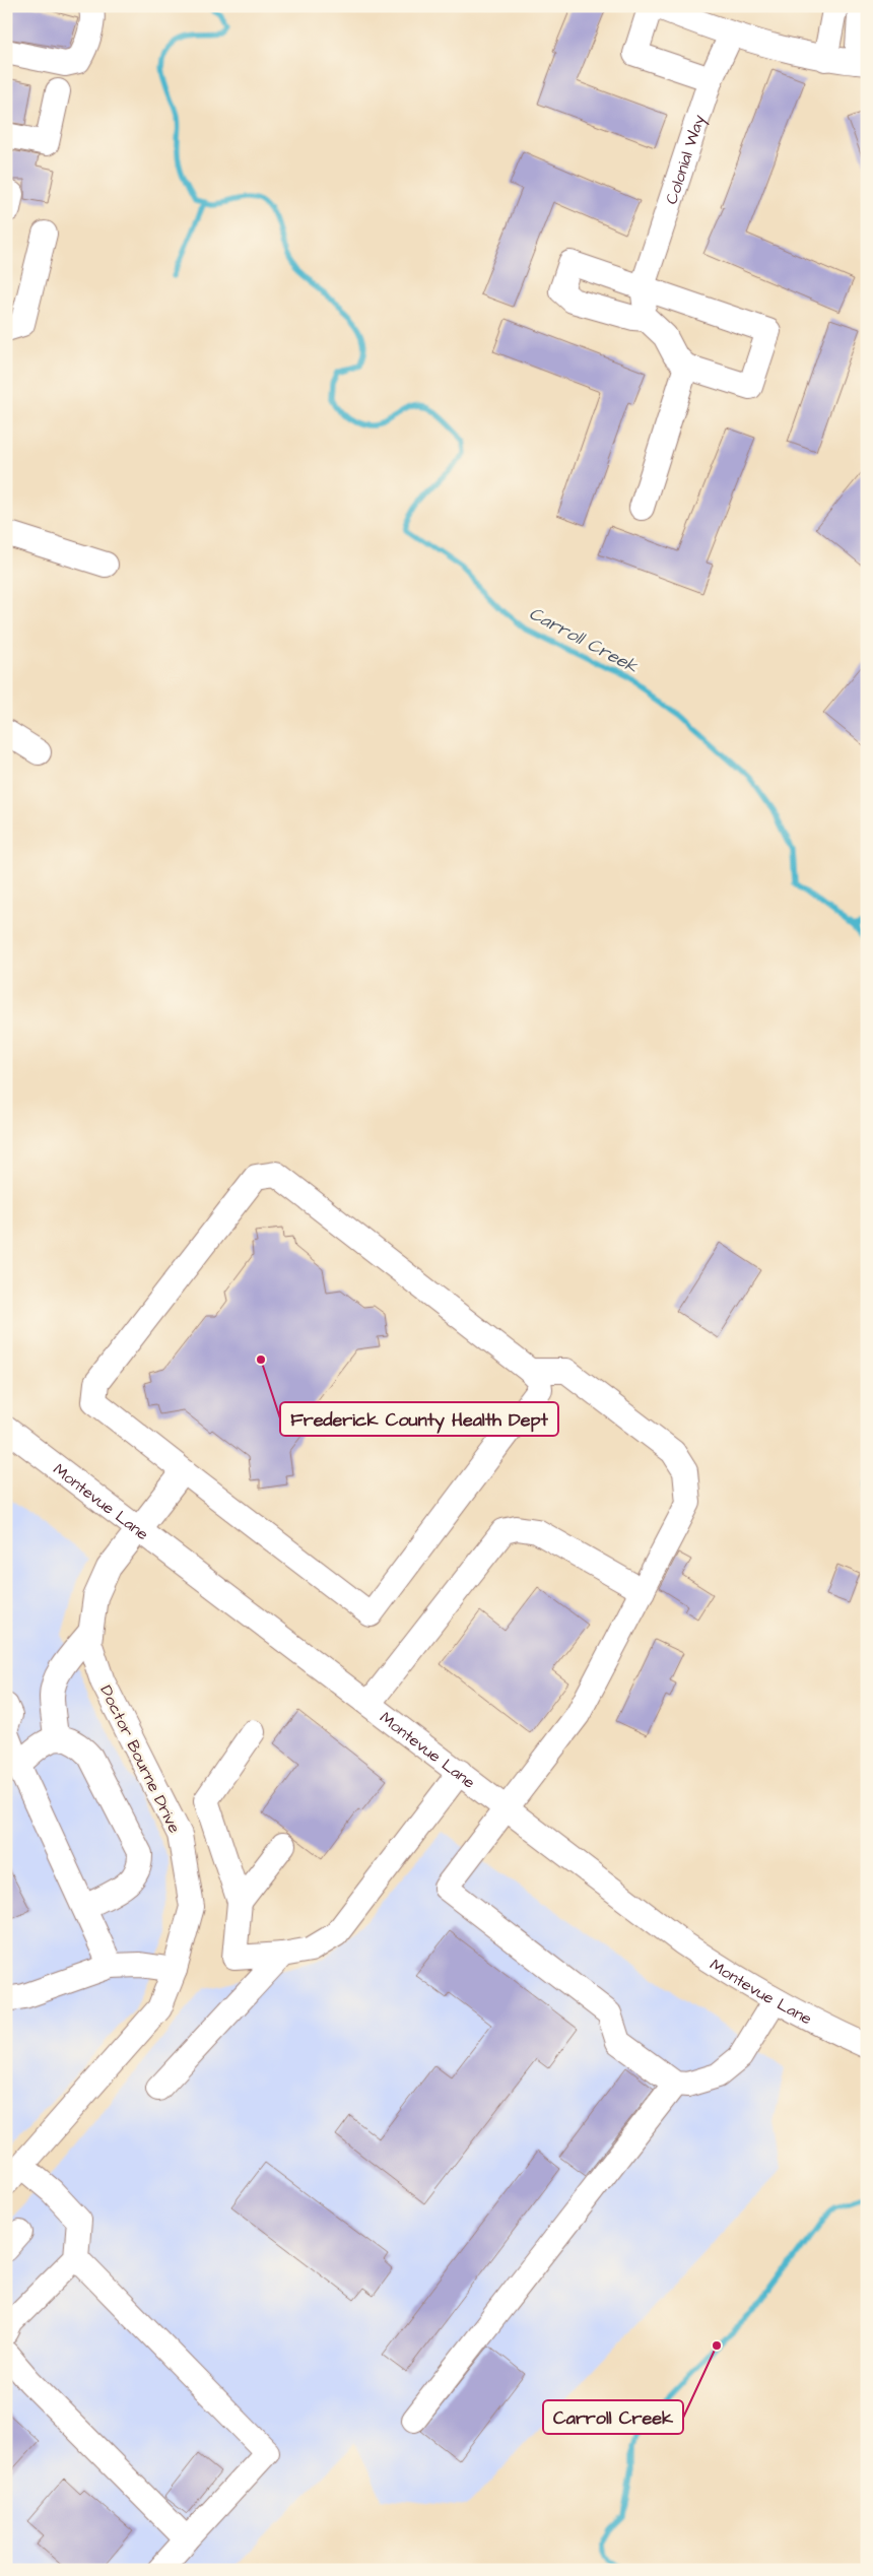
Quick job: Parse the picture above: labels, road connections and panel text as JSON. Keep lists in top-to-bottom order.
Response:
{
  "streets": {
    "street": ["Colonial Way", "Montevue Lane", "Doctor Bourne Drive"]
  },
  "crossings": [
    ["Montevue Lane", "Doctor Bourne Drive"]
  ],
  "water": ["Carroll Creek"],
  "places": ["Frederick County Health Dept", "Carroll Creek"]
}
